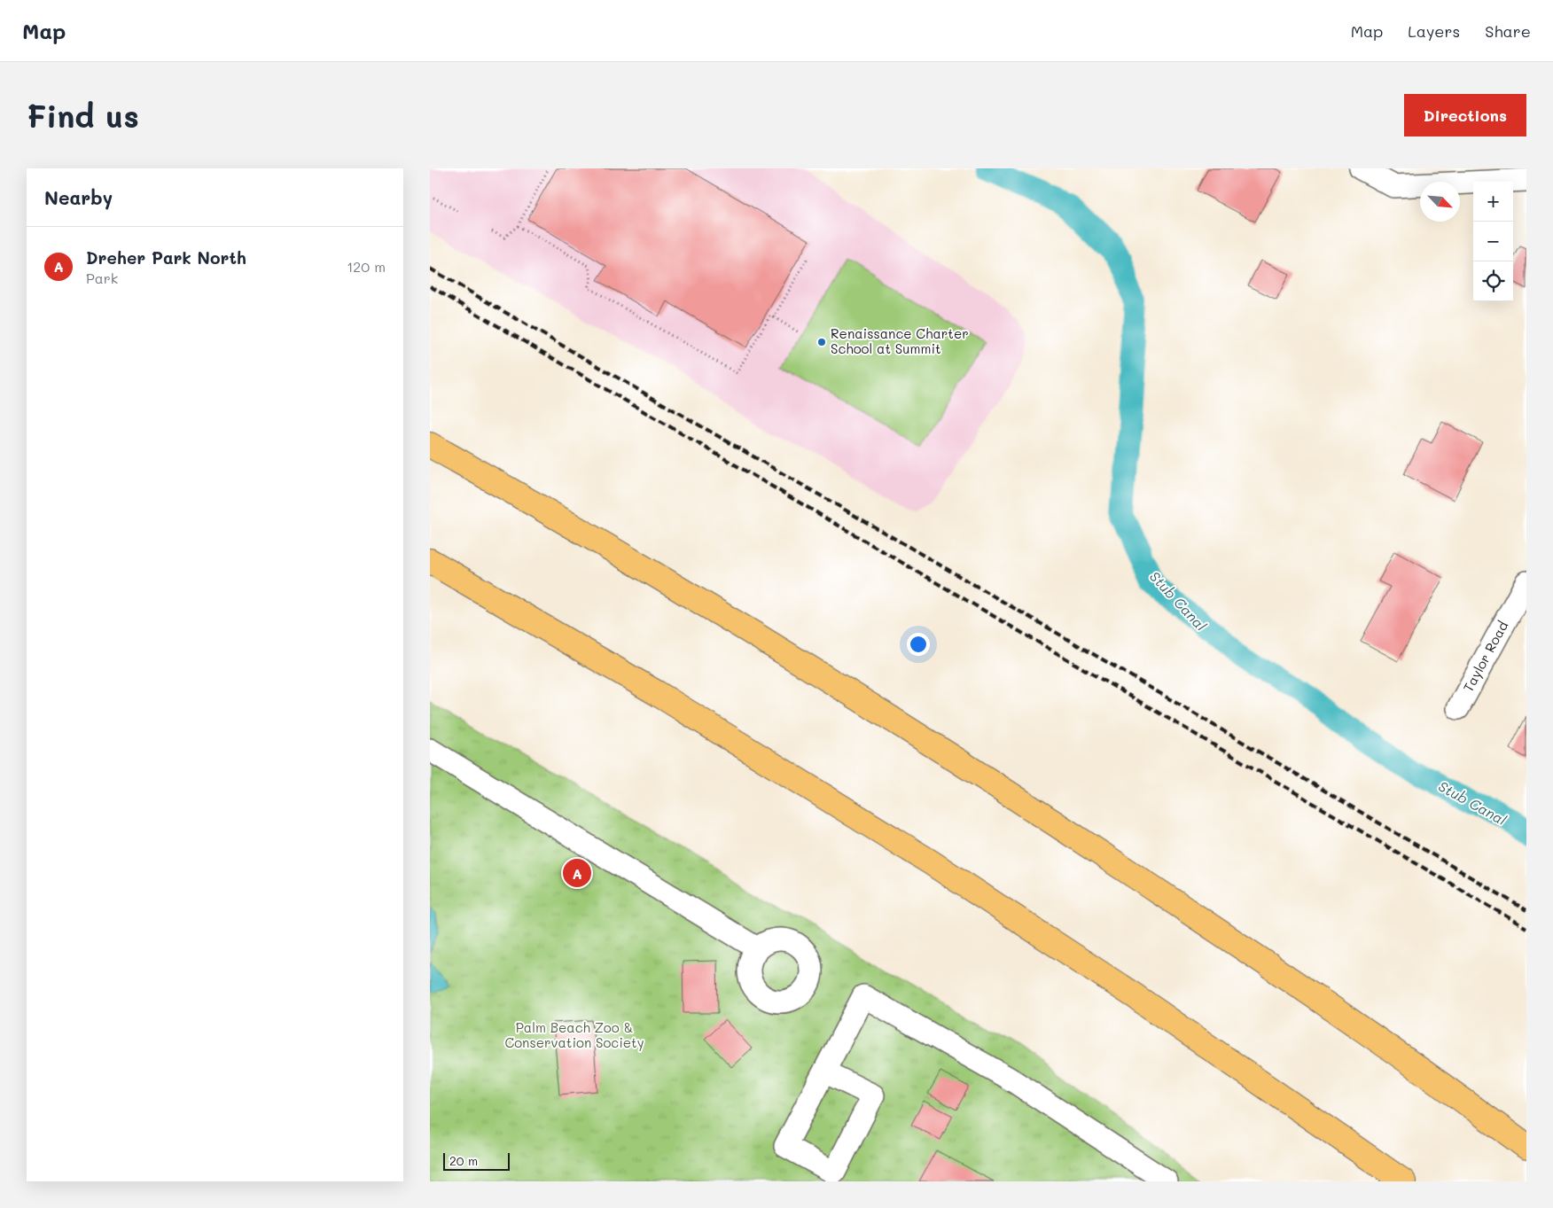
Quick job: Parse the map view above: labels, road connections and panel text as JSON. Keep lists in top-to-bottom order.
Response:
{
  "streets": {
    "street": ["Taylor Road"]
  },
  "water": ["Stub Canal"],
  "parks": ["Palm Beach Zoo & Conservation Society"],
  "places": ["Renaissance Charter School at Summit"],
  "scale_bar": "20 m",
  "north": "bottom right",
  "page": {
    "header": "Map",
    "nav": ["Map", "Layers", "Share"],
    "buttons": "Directions",
    "title": "Find us",
    "heading": "Nearby",
    "map_buttons": ["+", "−"],
    "list": [
      {
        "mark": "A",
        "name": "Dreher Park North",
        "note": "Park",
        "value": "120 m"
      }
    ],
    "pins": "A",
    "scale": "20 m"
  }
}
